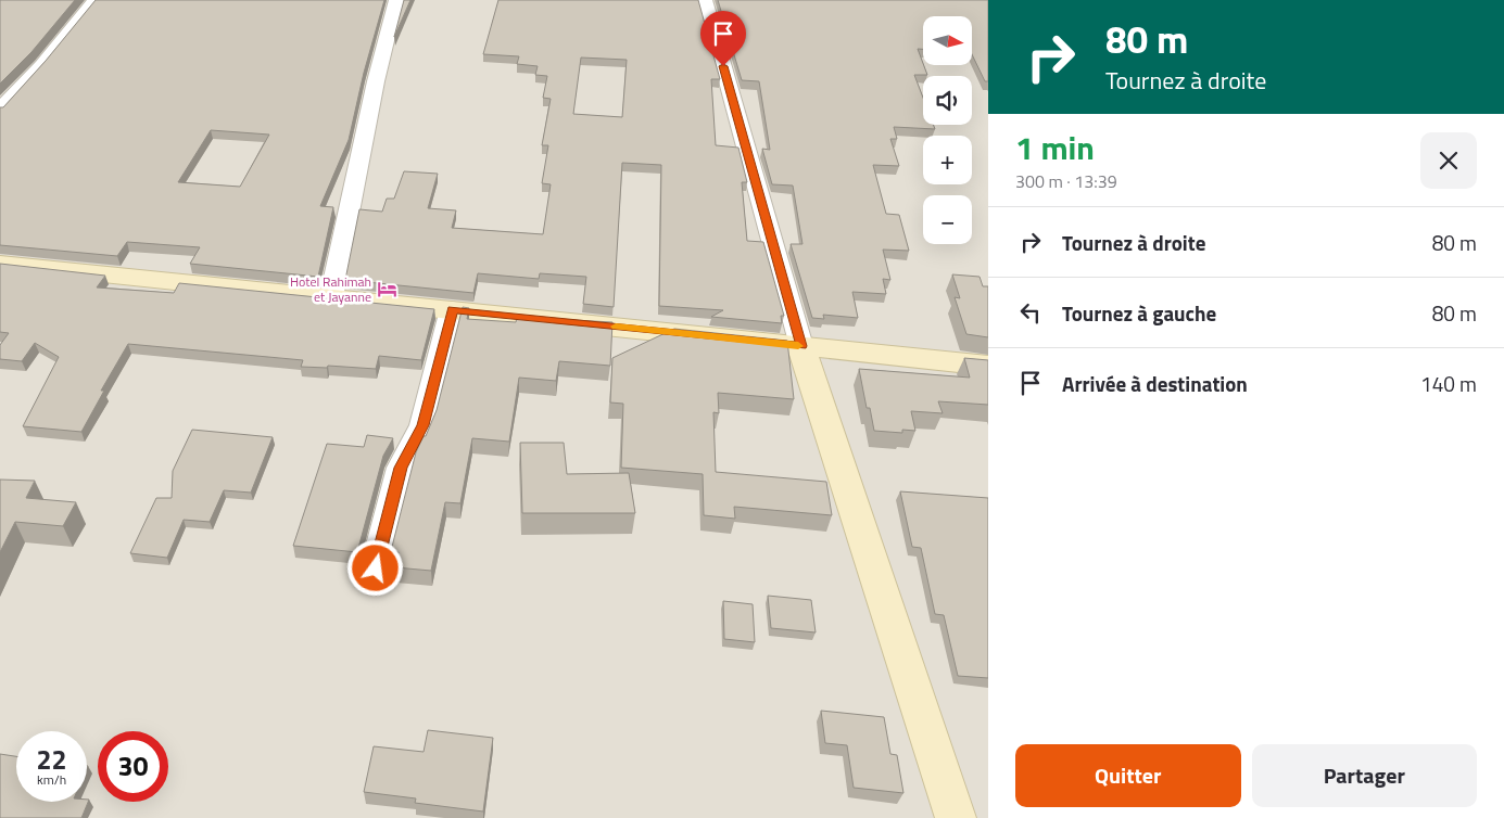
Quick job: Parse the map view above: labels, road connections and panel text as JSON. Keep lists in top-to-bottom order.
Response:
{
  "places": {
    "hotel": ["Hotel Rahimah et Jayanne"]
  },
  "north": "right",
  "page": {
    "turn": ["80 m", "Tournez à droite"],
    "map_buttons": ["+", "−"],
    "heading": ["1 min", "300 m · 13:39"],
    "list": [
      {
        "name": "Tournez à droite",
        "value": "80 m"
      },
      {
        "name": "Tournez à gauche",
        "value": "80 m"
      },
      {
        "name": "Arrivée à destination",
        "value": "140 m"
      }
    ],
    "speed": "22 km/h",
    "limit": "30",
    "buttons": ["Quitter", "Partager"]
  }
}
